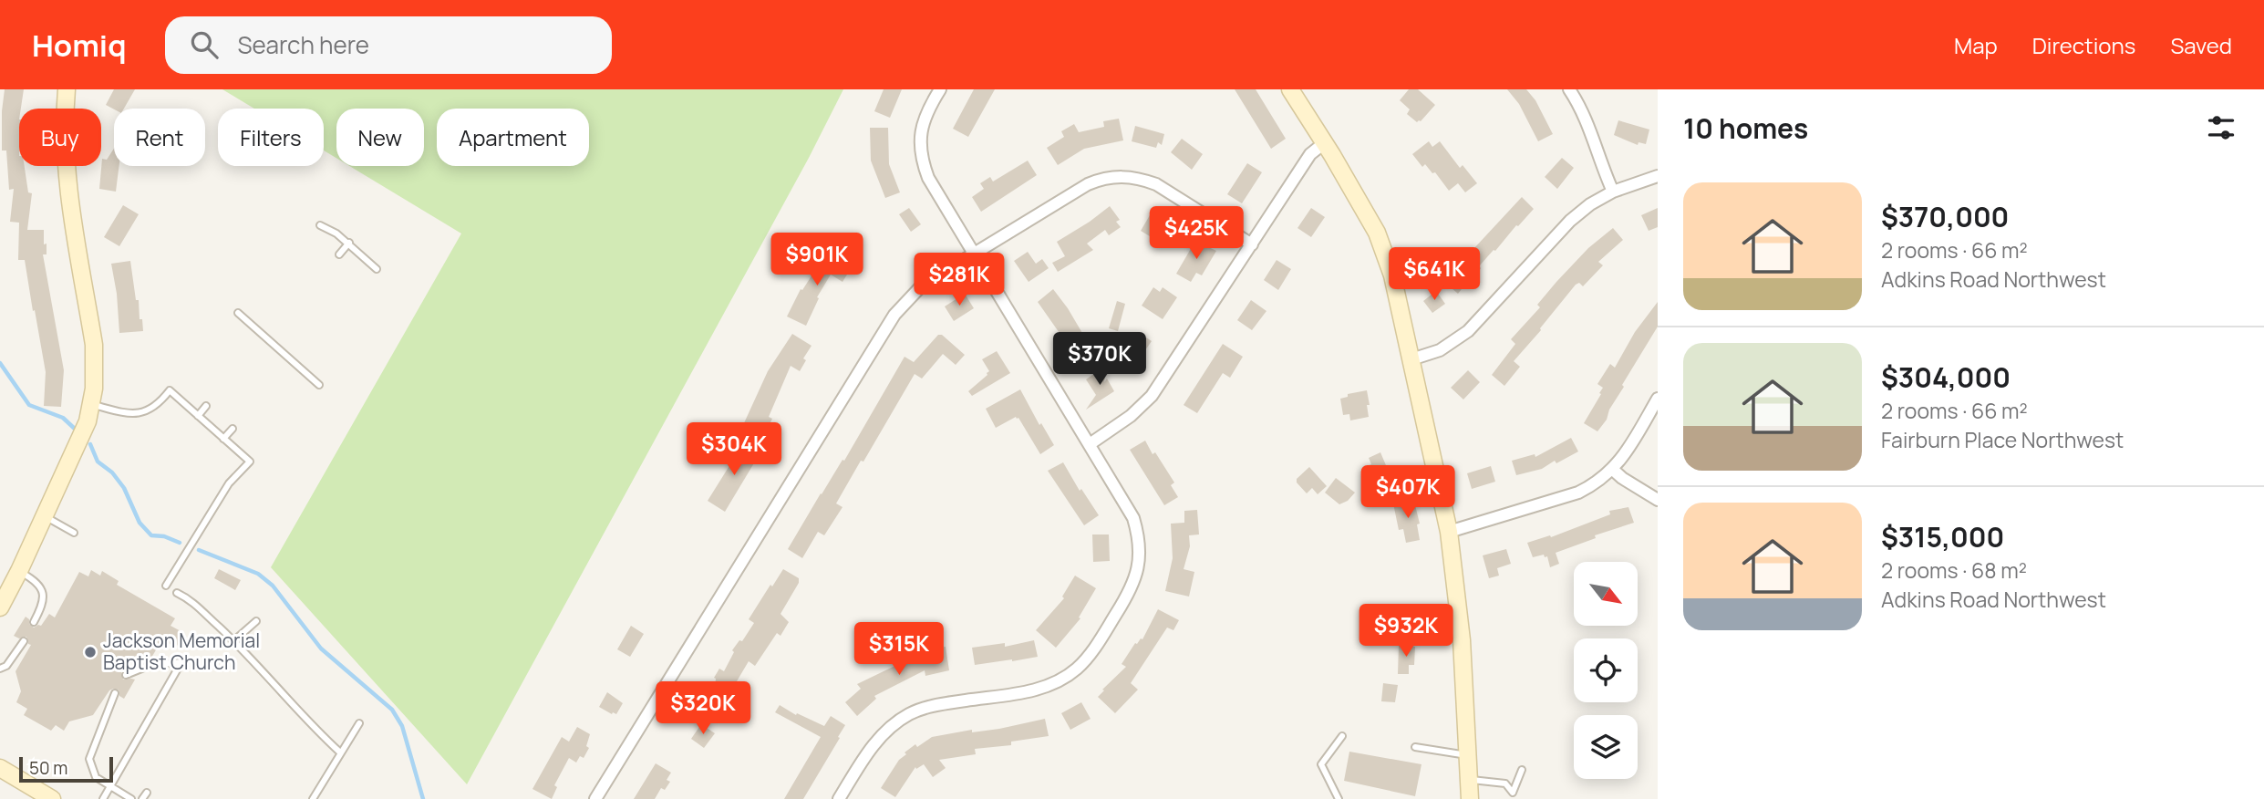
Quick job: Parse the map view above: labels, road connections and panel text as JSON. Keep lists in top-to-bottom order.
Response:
{
  "places": ["Jackson Memorial Baptist Church"],
  "scale_bar": "50 m",
  "north": "bottom right",
  "page": {
    "header": "Homiq",
    "search": "Search here",
    "nav": ["Map", "Directions", "Saved"],
    "heading": "10 homes",
    "chip": [
      "Buy",
      "Rent",
      "Filters",
      "New",
      "Apartment"
    ],
    "list": [
      {
        "name": "$370,000",
        "note": "2 rooms · 66 m² · Adkins Road Northwest"
      },
      {
        "name": "$304,000",
        "note": "2 rooms · 66 m² · Fairburn Place Northwest"
      },
      {
        "name": "$315,000",
        "note": "2 rooms · 68 m² · Adkins Road Northwest"
      }
    ],
    "price": [
      "$425K",
      "$901K",
      "$641K",
      "$281K",
      "$370K",
      "$304K",
      "$407K",
      "$932K",
      "$315K",
      "$320K"
    ],
    "scale": "50 m"
  }
}
